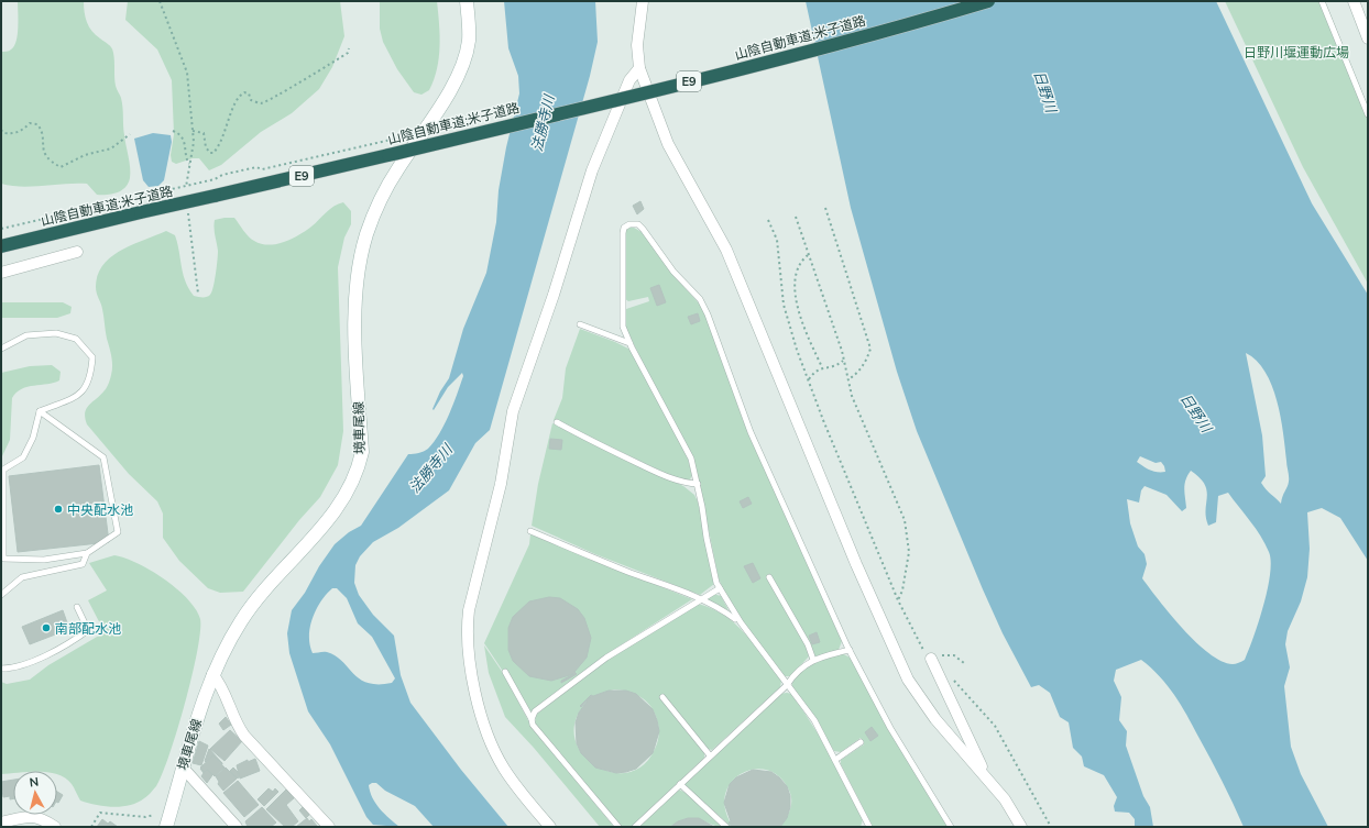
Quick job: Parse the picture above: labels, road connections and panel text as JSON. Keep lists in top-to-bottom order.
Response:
{
  "streets": {
    "highway": ["山陰自動車道;米子道路", "E9"],
    "main road": ["境車尾線"]
  },
  "water": ["日野川", "法勝寺川"],
  "parks": ["日野川堰運動広場"],
  "places": ["中央配水池", "南部配水池"],
  "north": "top"
}
